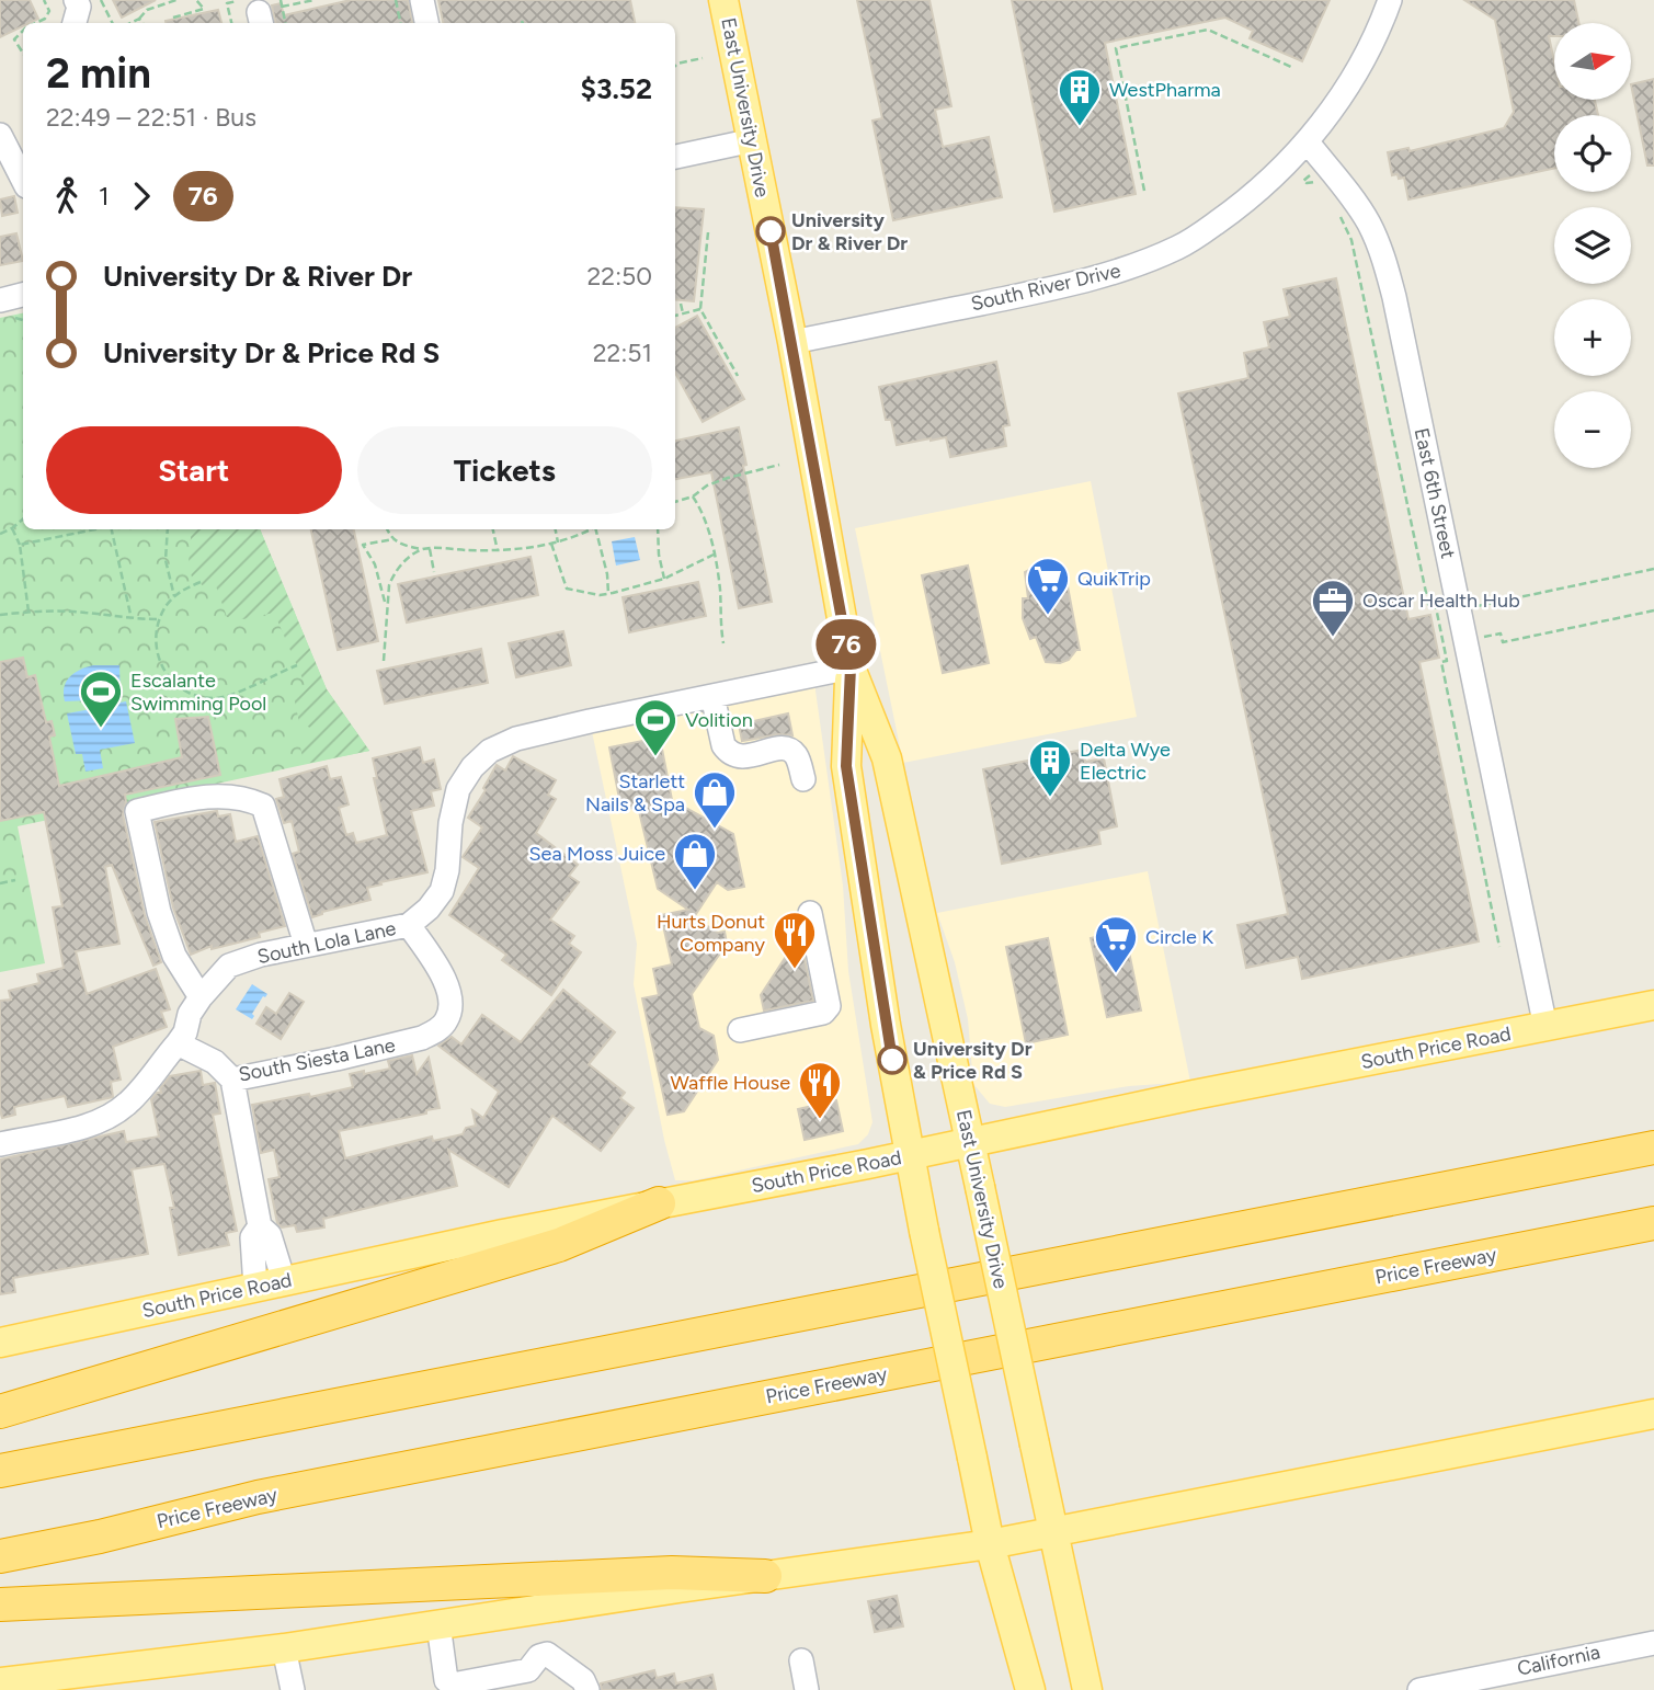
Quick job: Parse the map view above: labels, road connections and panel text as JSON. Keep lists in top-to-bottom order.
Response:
{
  "streets": {
    "highway": ["Price Freeway"],
    "main road": ["East University Drive", "South Price Road"],
    "street": [
      "South River Drive",
      "East 6th Street",
      "South Lola Lane",
      "South Siesta Lane",
      "California"
    ]
  },
  "crossings": [
    ["East University Drive", "South River Drive"],
    ["East University Drive", "South Lola Lane"],
    ["East University Drive", "South Price Road"],
    ["South River Drive", "East 6th Street"],
    ["East 6th Street", "South Price Road"],
    ["South Lola Lane", "South Siesta Lane"]
  ],
  "places": {
    "building": ["WestPharma", "Delta Wye Electric"],
    "other": ["University Dr & River Dr", "University Dr & Price Rd S"],
    "supermarket": ["QuikTrip", "Circle K"],
    "office": ["Oscar Health Hub"],
    "sports": ["Escalante Swimming Pool", "Volition"],
    "shop": ["Starlett Nails & Spa", "Sea Moss Juice"],
    "restaurant": ["Hurts Donut Company", "Waffle House"]
  },
  "lines": ["bus line 76"],
  "north": "right",
  "page": {
    "on_map": "76",
    "map_buttons": ["+", "−"],
    "heading": ["2 min", "22:49 – 22:51 · Bus", "$3.52"],
    "legs": ["1", "76"],
    "list": [
      {
        "name": "University Dr & River Dr",
        "value": "22:50"
      },
      {
        "name": "University Dr & Price Rd S",
        "value": "22:51"
      }
    ],
    "buttons": ["Start", "Tickets"]
  }
}
